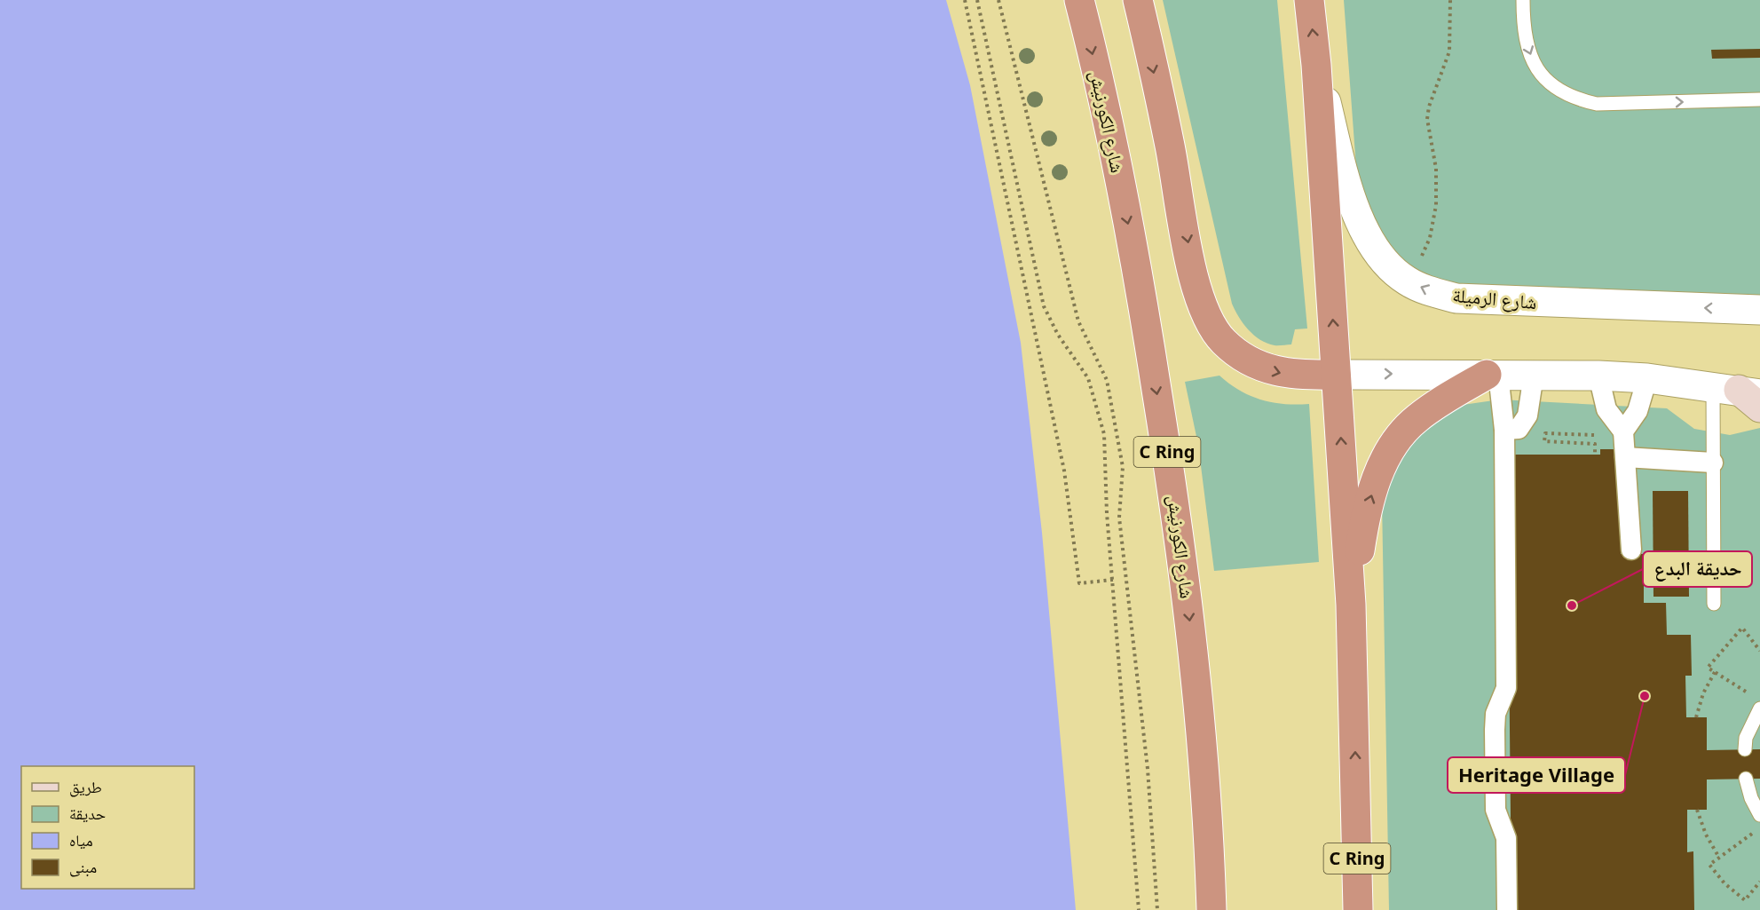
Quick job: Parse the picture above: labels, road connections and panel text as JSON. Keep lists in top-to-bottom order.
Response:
{
  "streets": {
    "highway": ["شارع الكورنيش", "C Ring"],
    "street": ["شارع الرميلة"]
  },
  "crossings": [
    ["شارع الرميلة", "C Ring"]
  ],
  "places": ["حديقة البدع", "Heritage Village"],
  "legend": [
    "طريق",
    "حديقة",
    "مياه",
    "مبنى"
  ]
}
